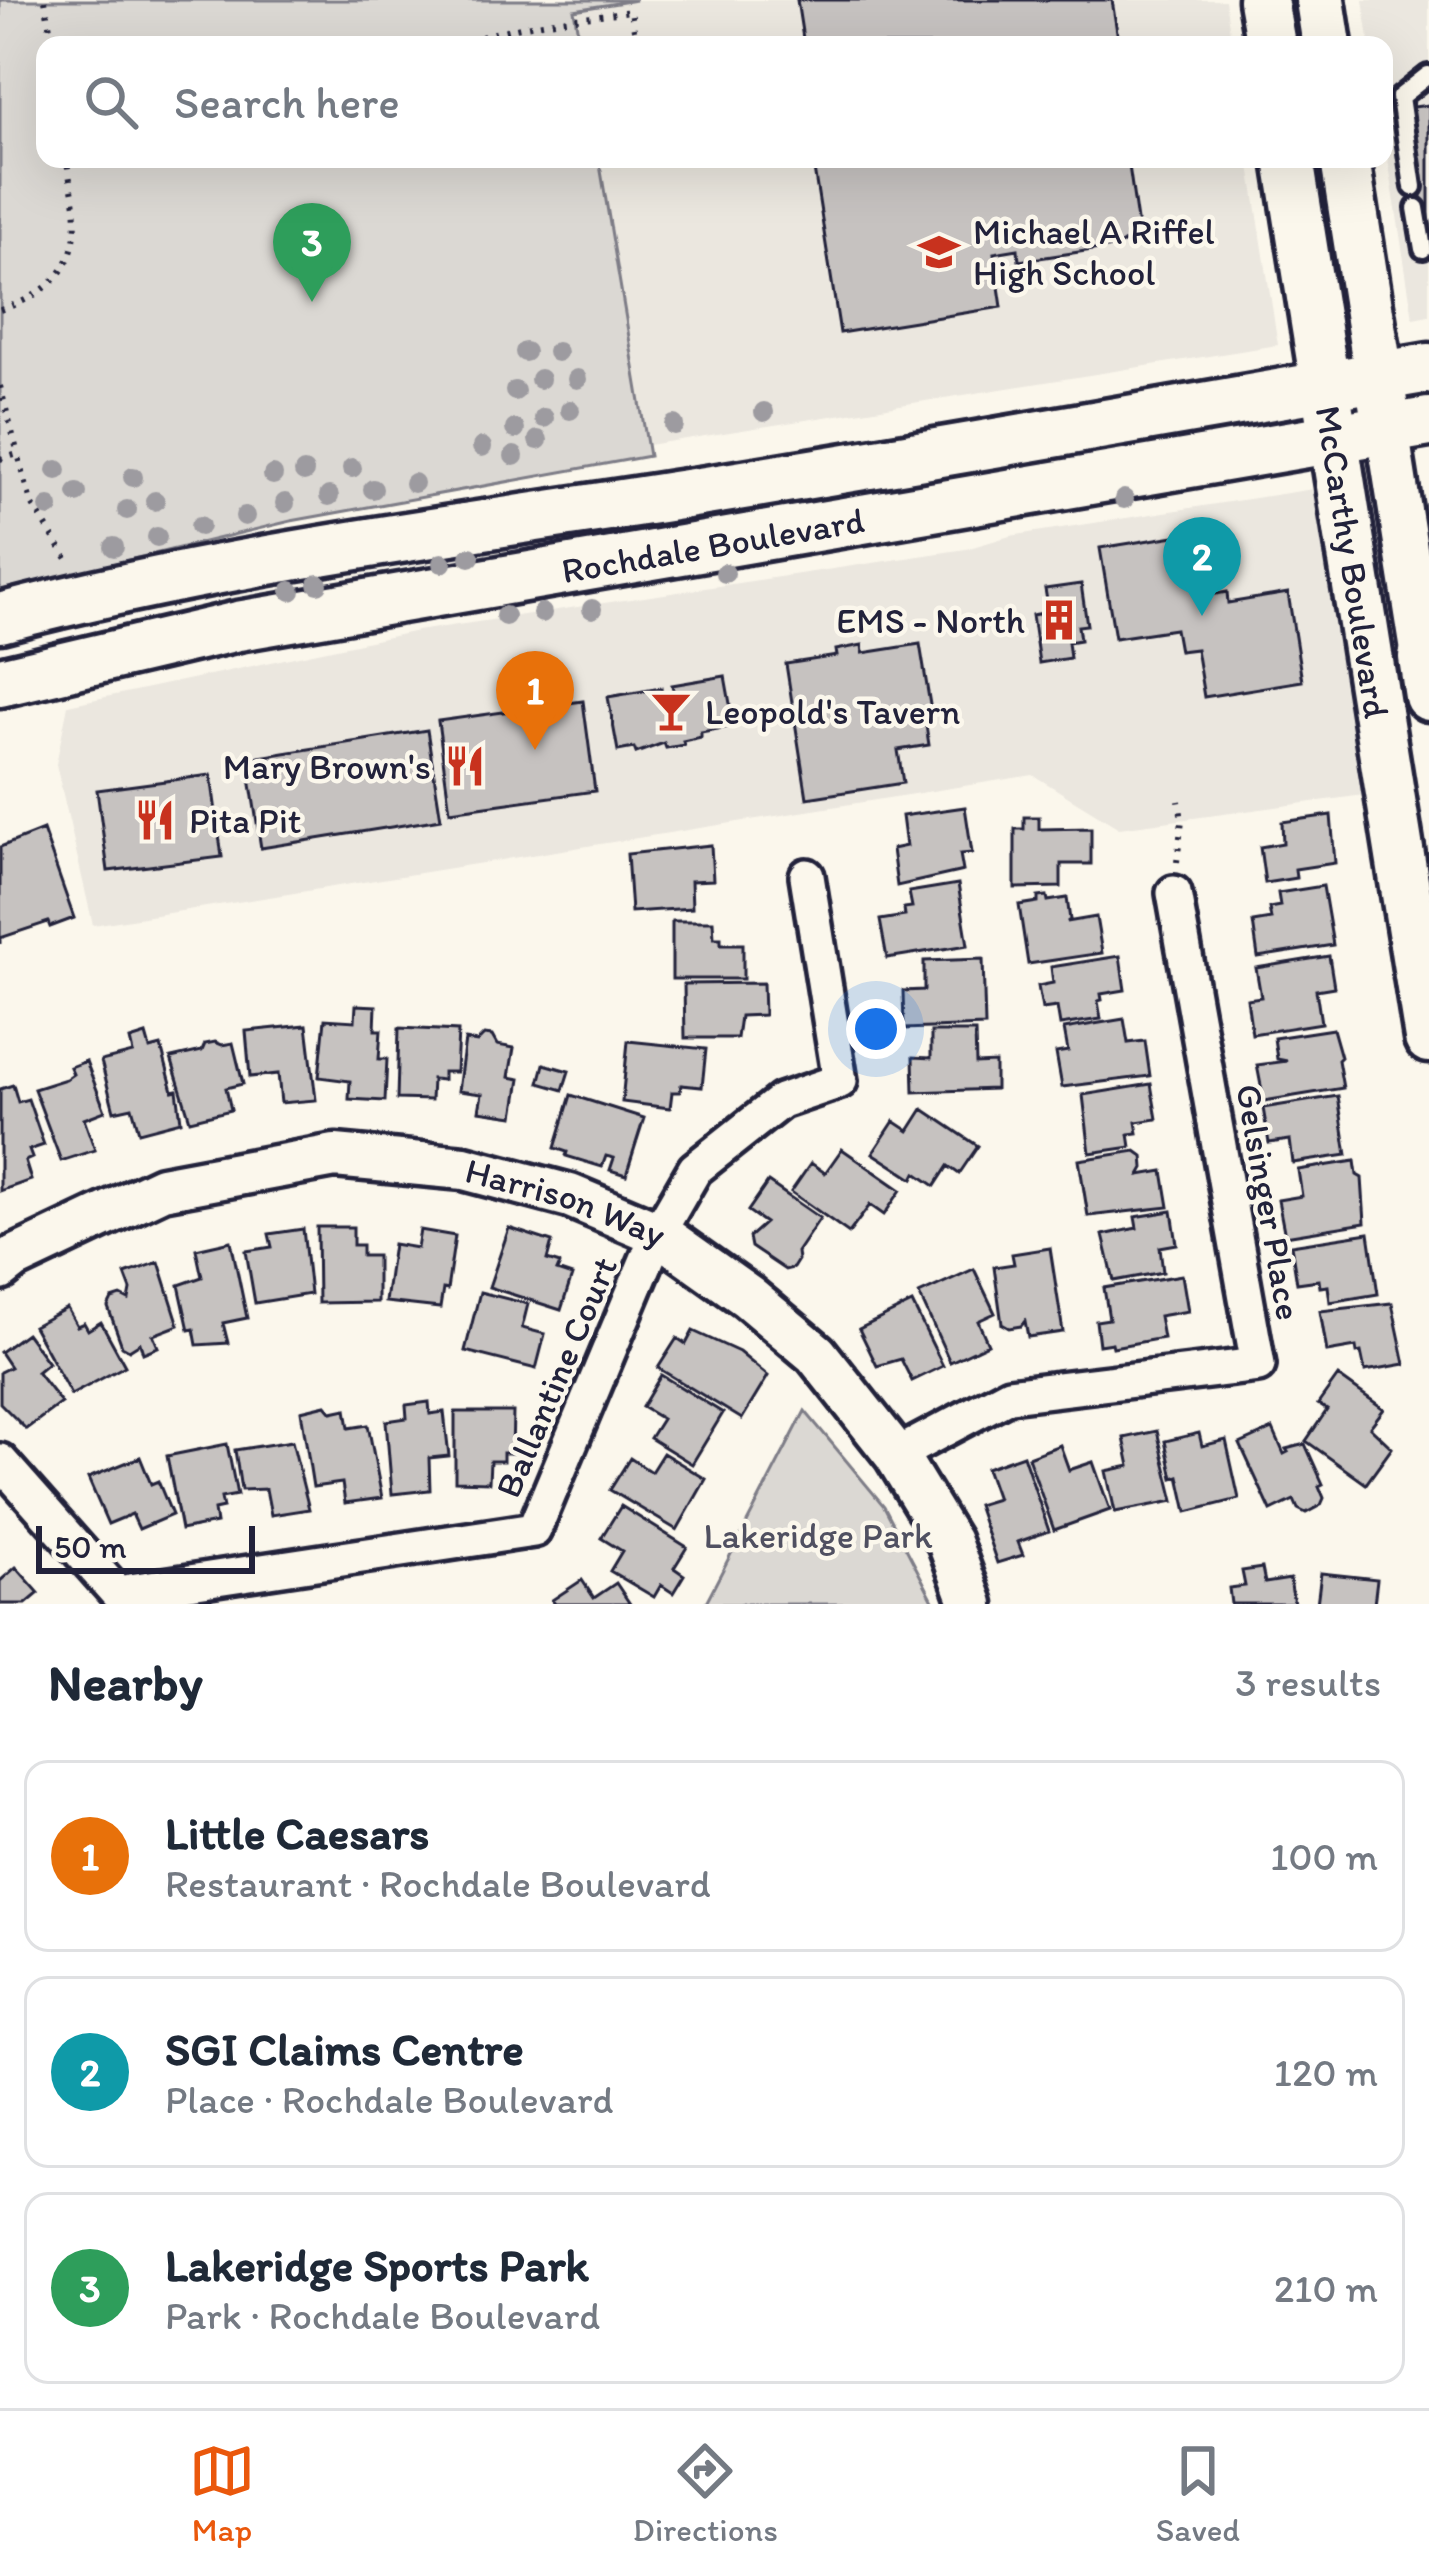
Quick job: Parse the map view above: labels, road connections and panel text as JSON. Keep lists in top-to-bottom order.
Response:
{
  "streets": {
    "main road": ["Rochdale Boulevard", "McCarthy Boulevard"],
    "street": ["Gelsinger Place", "Harrison Way", "Ballantine Court"]
  },
  "crossings": [
    ["Rochdale Boulevard", "McCarthy Boulevard"],
    ["Gelsinger Place", "Harrison Way"],
    ["Harrison Way", "Ballantine Court"]
  ],
  "parks": ["Lakeridge Park"],
  "places": {
    "school or university": ["Michael A Riffel High School"],
    "building": ["EMS - North"],
    "bar": ["Leopold's Tavern"],
    "restaurant": ["Mary Brown's", "Pita Pit"]
  },
  "scale_bar": "50 m",
  "page": {
    "search": "Search here",
    "pins": ["3", "2", "1"],
    "scale": "50 m",
    "heading": ["Nearby", "3 results"],
    "list": [
      {
        "mark": "1",
        "name": "Little Caesars",
        "note": "Restaurant · Rochdale Boulevard",
        "value": "100 m"
      },
      {
        "mark": "2",
        "name": "SGI Claims Centre",
        "note": "Place · Rochdale Boulevard",
        "value": "120 m"
      },
      {
        "mark": "3",
        "name": "Lakeridge Sports Park",
        "note": "Park · Rochdale Boulevard",
        "value": "210 m"
      }
    ],
    "nav": ["Map", "Directions", "Saved"]
  }
}
